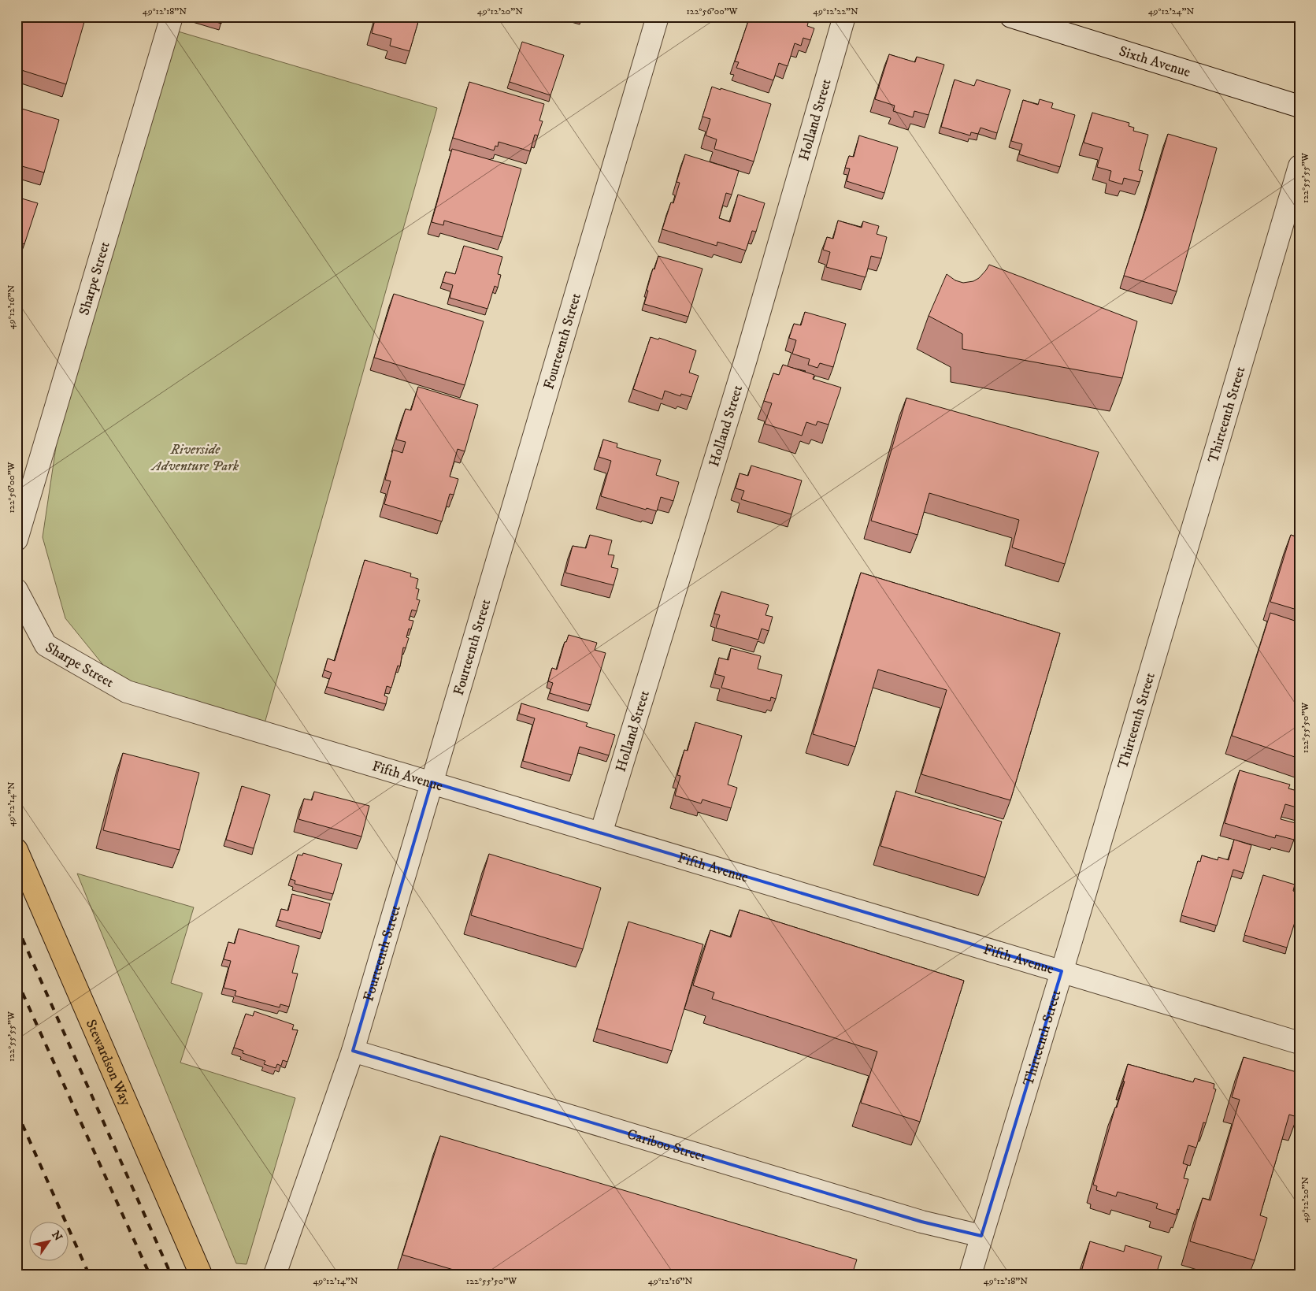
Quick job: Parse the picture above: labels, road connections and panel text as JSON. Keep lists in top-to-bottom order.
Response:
{
  "streets": {
    "main road": ["Stewardson Way"],
    "street": [
      "Sixth Avenue",
      "Holland Street",
      "Sharpe Street",
      "Fourteenth Street",
      "Thirteenth Street",
      "Fifth Avenue",
      "Cariboo Street"
    ]
  },
  "crossings": [
    ["Holland Street", "Fifth Avenue"],
    ["Sharpe Street", "Fifth Avenue"],
    ["Fourteenth Street", "Fifth Avenue"],
    ["Fourteenth Street", "Cariboo Street"],
    ["Thirteenth Street", "Fifth Avenue"],
    ["Thirteenth Street", "Cariboo Street"]
  ],
  "parks": ["Riverside Adventure Park"],
  "north": "top right",
  "coordinates": [
    "49°12'18\"N",
    "49°12'20\"N",
    "122°56'00\"W",
    "49°12'22\"N",
    "49°12'24\"N",
    "122°55'55\"W",
    "49°12'16\"N",
    "122°55'50\"W",
    "49°12'14\"N"
  ]
}
